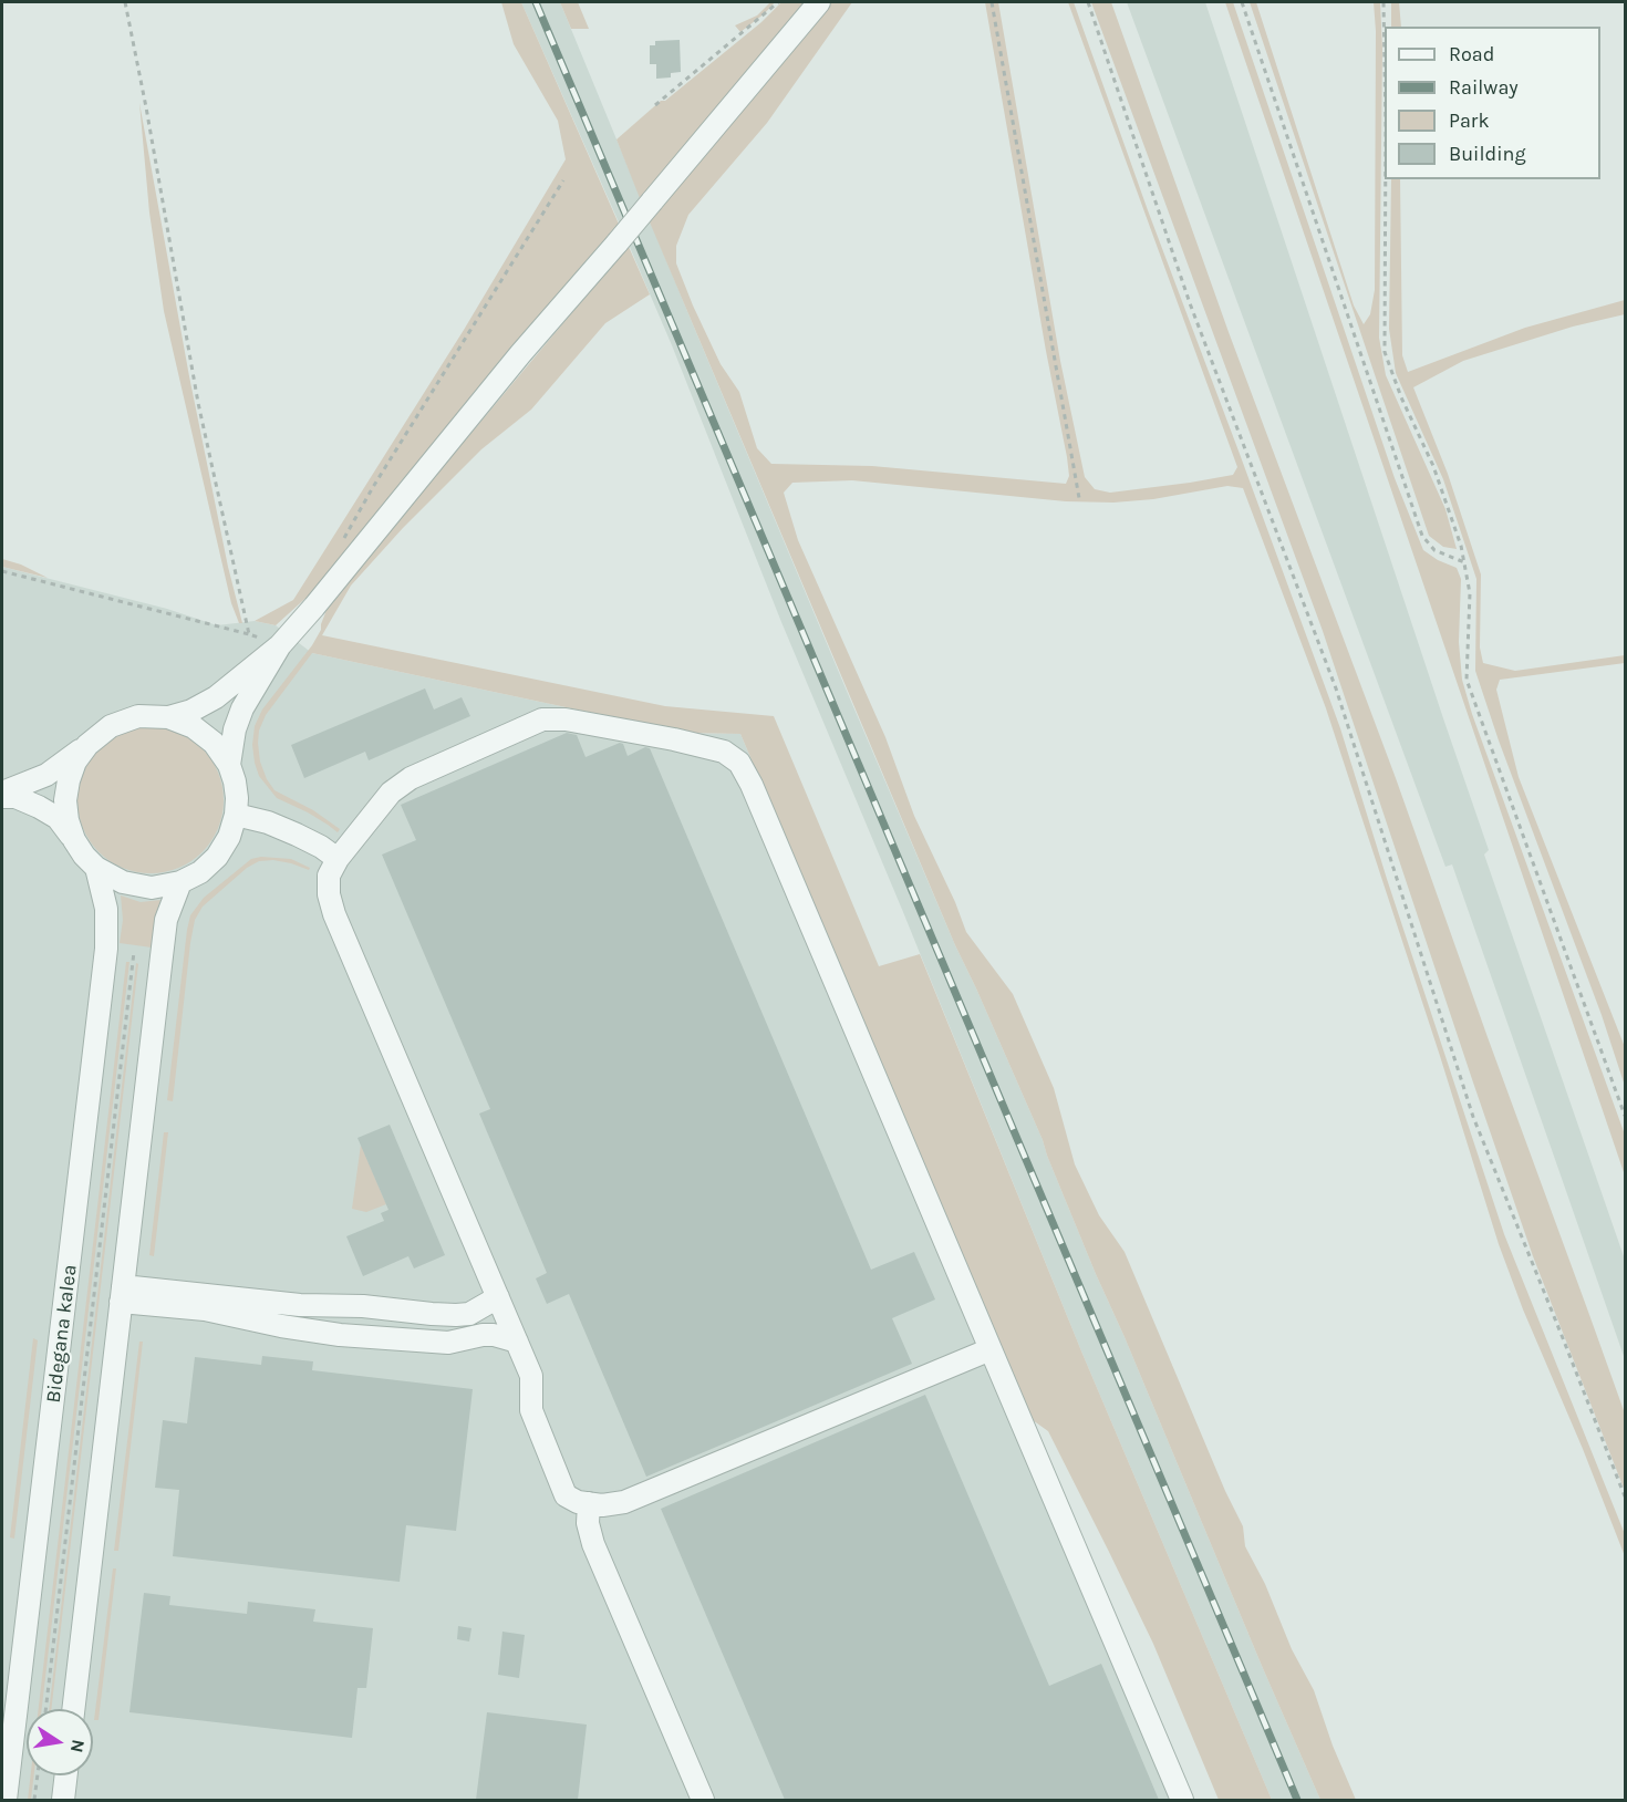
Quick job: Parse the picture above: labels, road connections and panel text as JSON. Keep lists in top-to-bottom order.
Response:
{
  "streets": {
    "street": ["Bidegana kalea"]
  },
  "legend": [
    "Road",
    "Railway",
    "Park",
    "Building"
  ],
  "north": "right"
}
